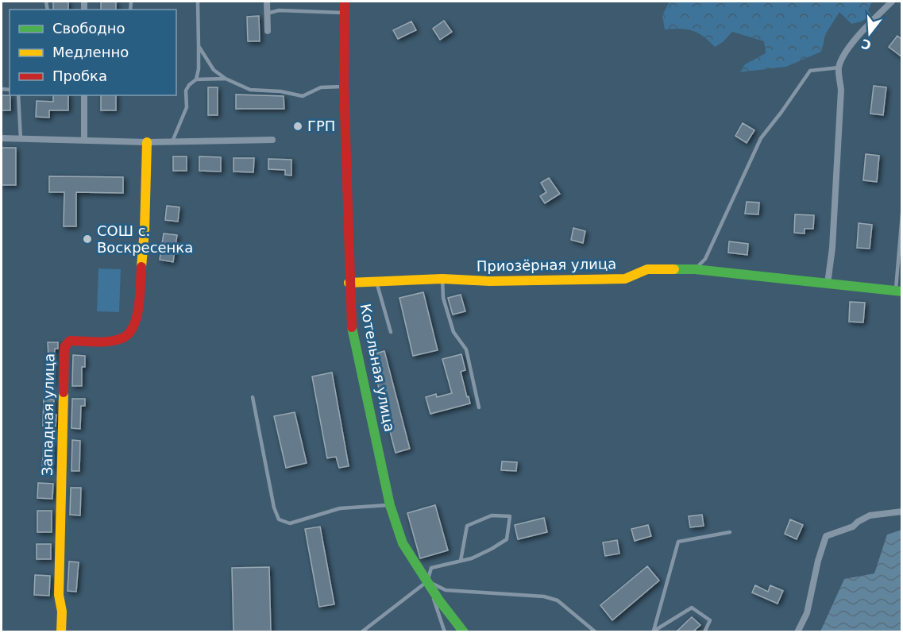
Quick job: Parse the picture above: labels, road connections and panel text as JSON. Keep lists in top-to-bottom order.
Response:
{
  "streets": {
    "street": ["Приозёрная улица", "Котельная улица", "Западная улица"]
  },
  "crossings": [
    ["Приозёрная улица", "Котельная улица"]
  ],
  "places": ["ГРП", "СОШ с. Воскресенка"],
  "legend": ["Свободно", "Медленно", "Пробка"],
  "north": "bottom"
}
